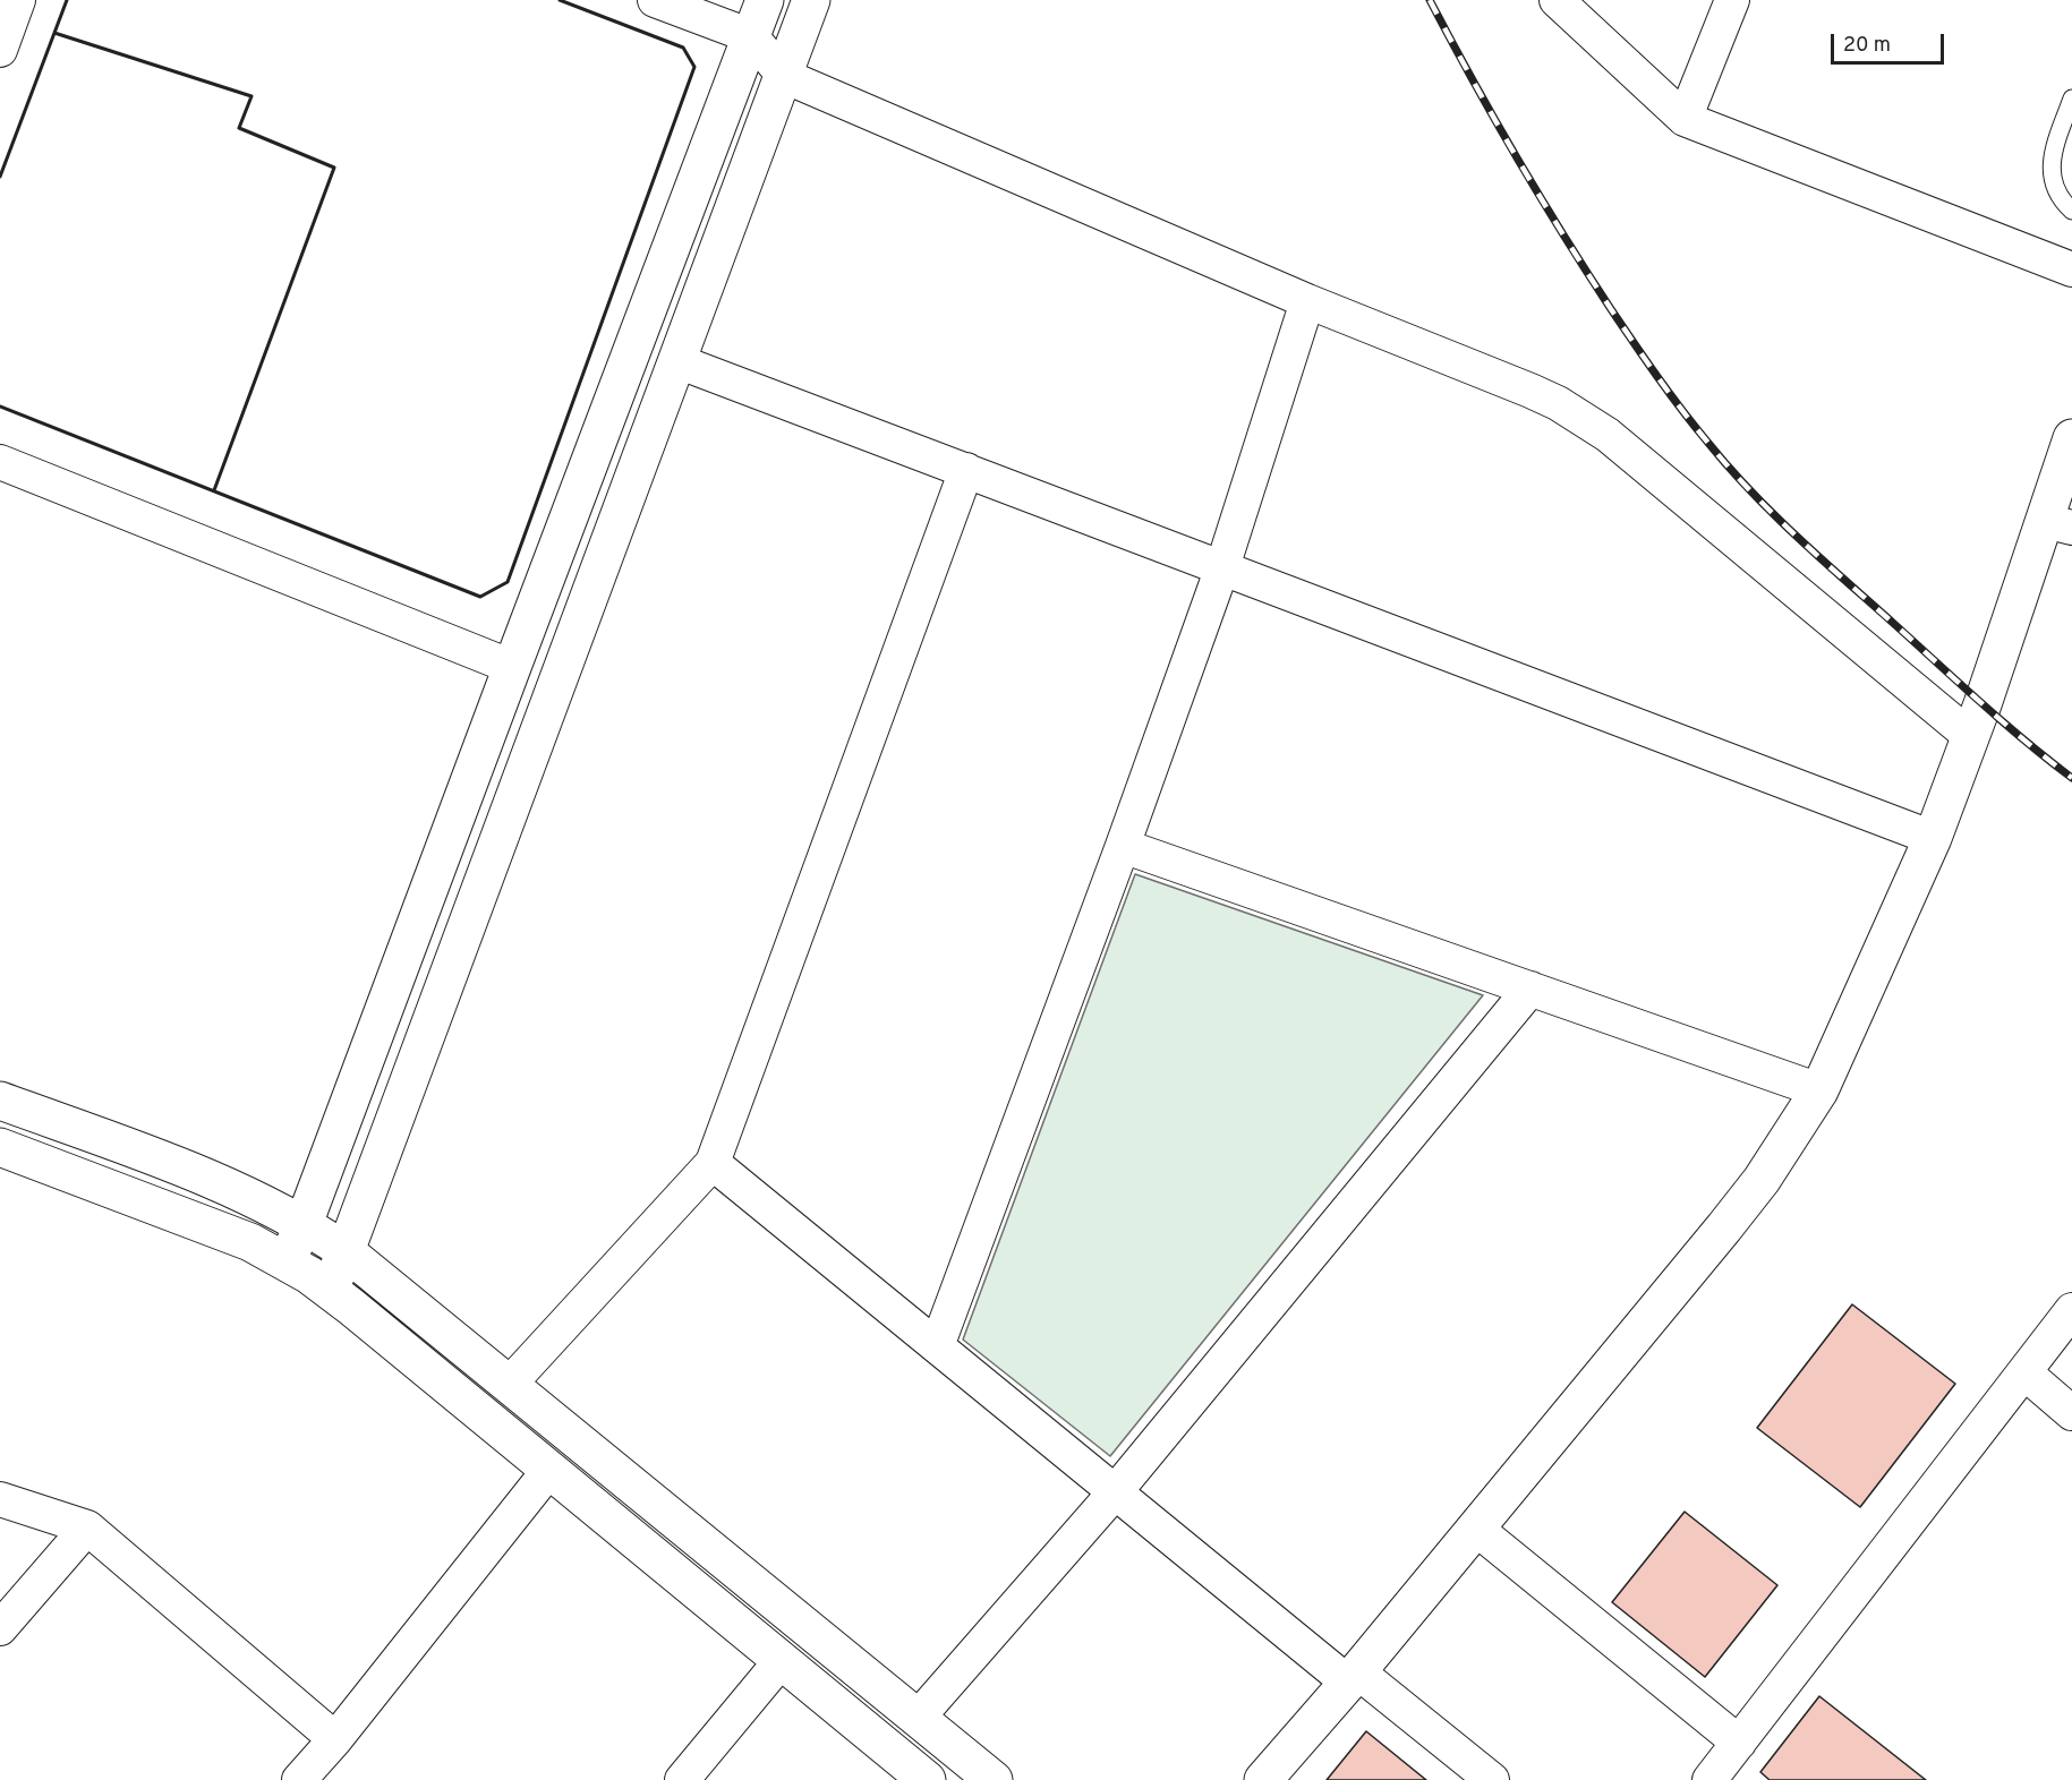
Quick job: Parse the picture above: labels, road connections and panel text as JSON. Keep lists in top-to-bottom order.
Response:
{
  "scale_bar": "20 m"
}
